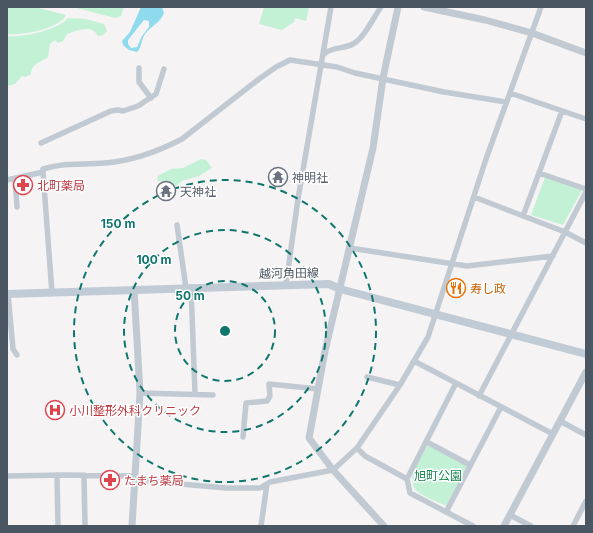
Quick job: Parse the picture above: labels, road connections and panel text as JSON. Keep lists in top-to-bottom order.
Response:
{
  "streets": {
    "main road": ["越河角田線"]
  },
  "parks": ["旭町公園"],
  "places": {
    "temple": ["神明社", "天神社"],
    "pharmacy": ["北町薬局", "たまち薬局"],
    "restaurant": ["寿し政"],
    "hospital": ["小川整形外科クリニック"]
  },
  "rings": ["150 m", "100 m", "50 m"]
}
